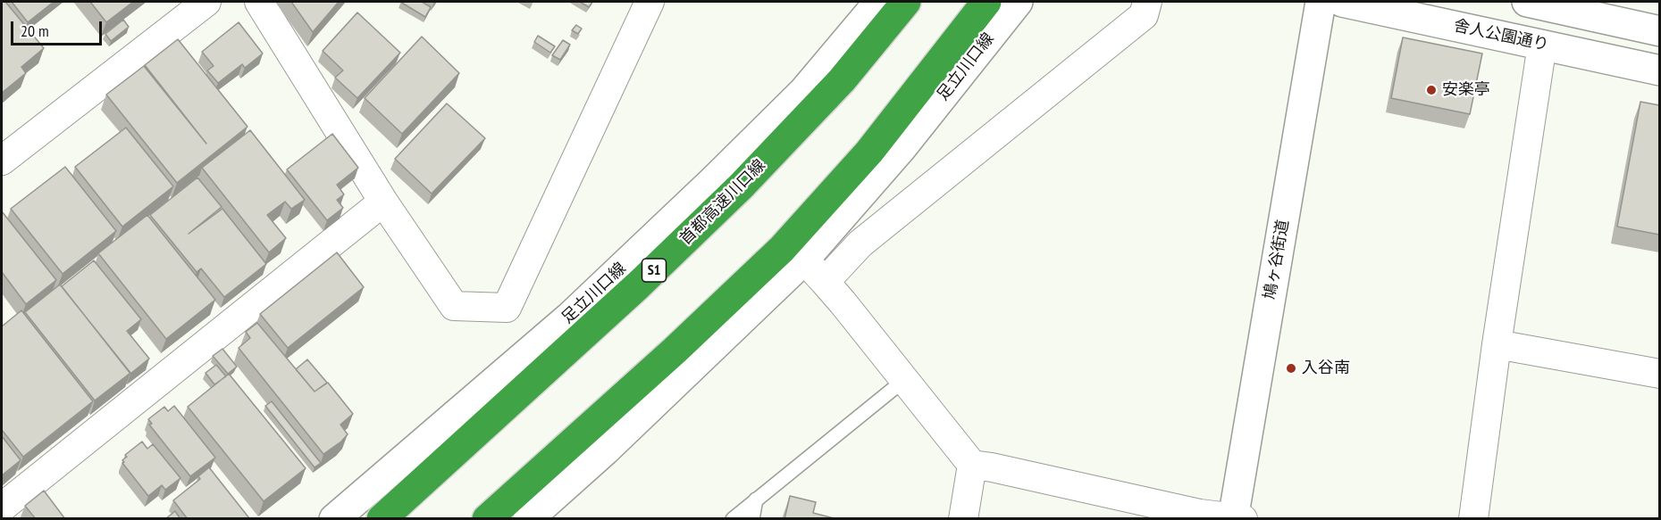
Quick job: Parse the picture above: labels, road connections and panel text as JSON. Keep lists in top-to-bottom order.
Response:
{
  "streets": {
    "highway": ["首都高速川口線", "S1"],
    "main road": ["舎人公園通り", "足立川口線", "鳩ヶ谷街道"]
  },
  "places": ["安楽亭", "入谷南"],
  "scale_bar": "20 m"
}
